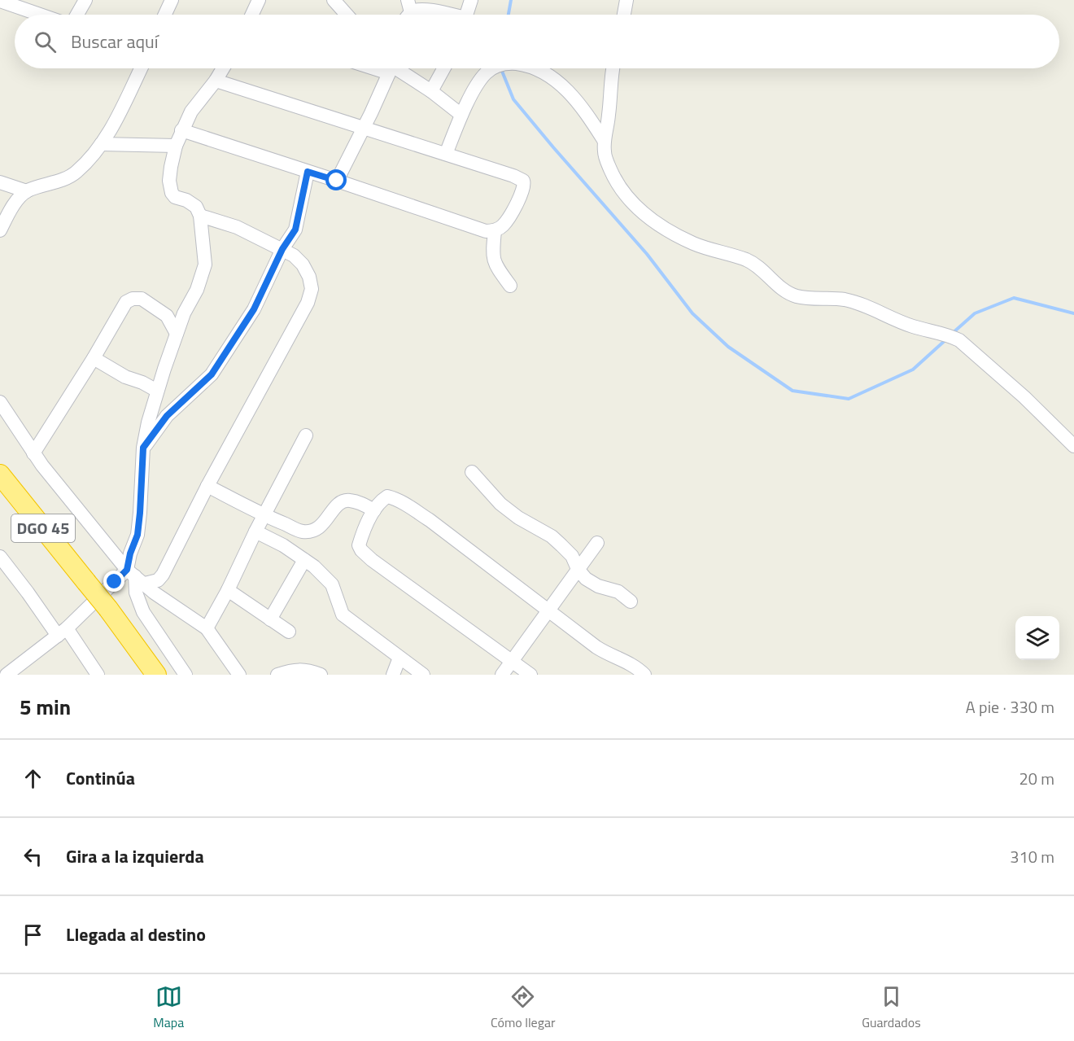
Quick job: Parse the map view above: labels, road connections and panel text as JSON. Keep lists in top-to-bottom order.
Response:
{
  "streets": {
    "highway": ["DGO 45"]
  },
  "page": {
    "search": "Buscar aquí",
    "heading": ["5 min", "A pie · 330 m"],
    "list": [
      ["Continúa", "20 m"],
      ["Gira a la izquierda", "310 m"],
      "Llegada al destino"
    ],
    "nav": ["Mapa", "Cómo llegar", "Guardados"]
  }
}
